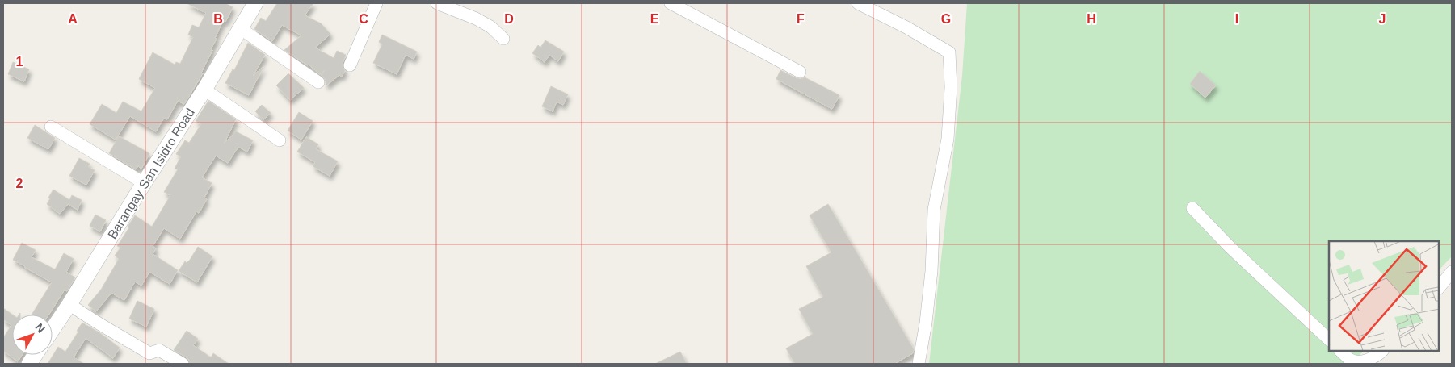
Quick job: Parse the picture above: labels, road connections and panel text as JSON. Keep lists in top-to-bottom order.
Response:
{
  "streets": {
    "street": ["Barangay San Isidro Road"]
  },
  "north": "top right",
  "grid": {
    "columns": [
      "A",
      "B",
      "C",
      "D",
      "E",
      "F",
      "G",
      "H",
      "I",
      "J"
    ],
    "rows": ["1", "2"]
  }
}
